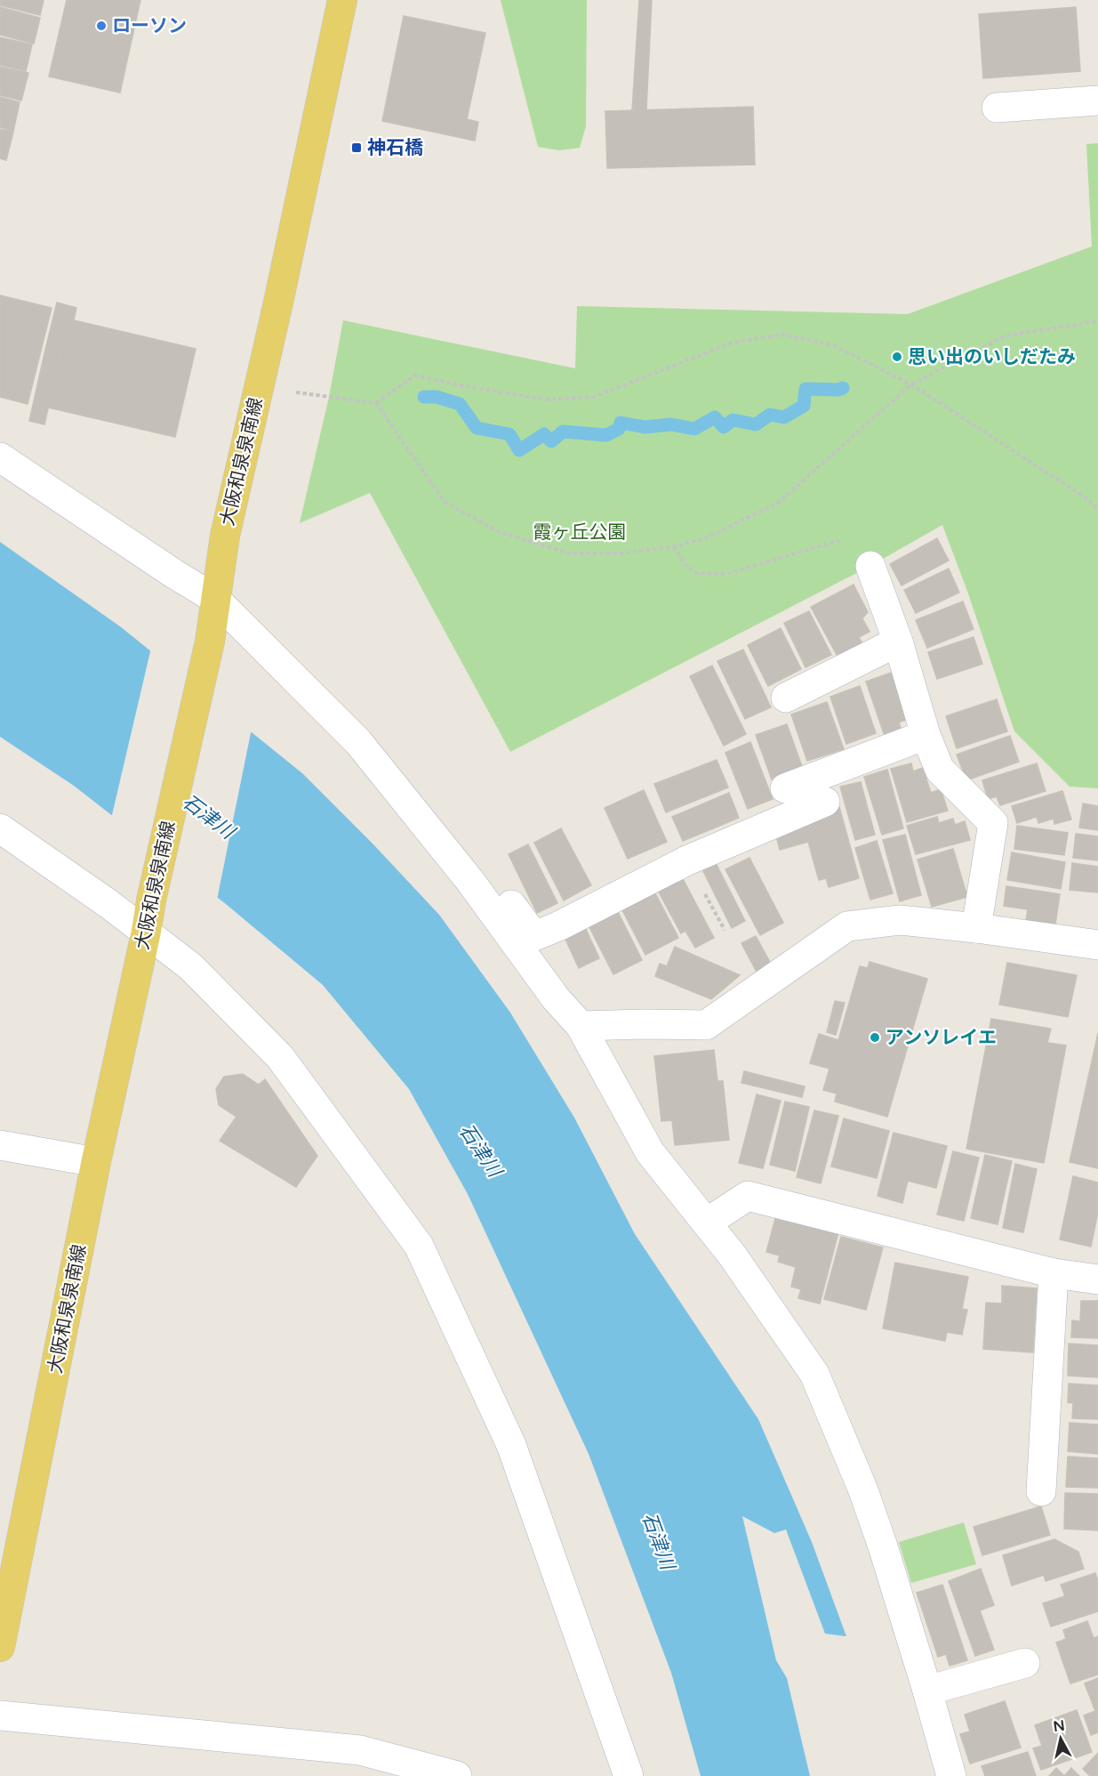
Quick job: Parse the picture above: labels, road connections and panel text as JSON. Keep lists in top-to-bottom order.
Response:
{
  "streets": {
    "main road": ["大阪和泉泉南線"]
  },
  "water": ["石津川"],
  "parks": ["霞ヶ丘公園"],
  "places": {
    "other": ["ローソン", "思い出のいしだたみ", "アンソレイエ"],
    "transit": ["神石橋"]
  },
  "north": "top"
}
